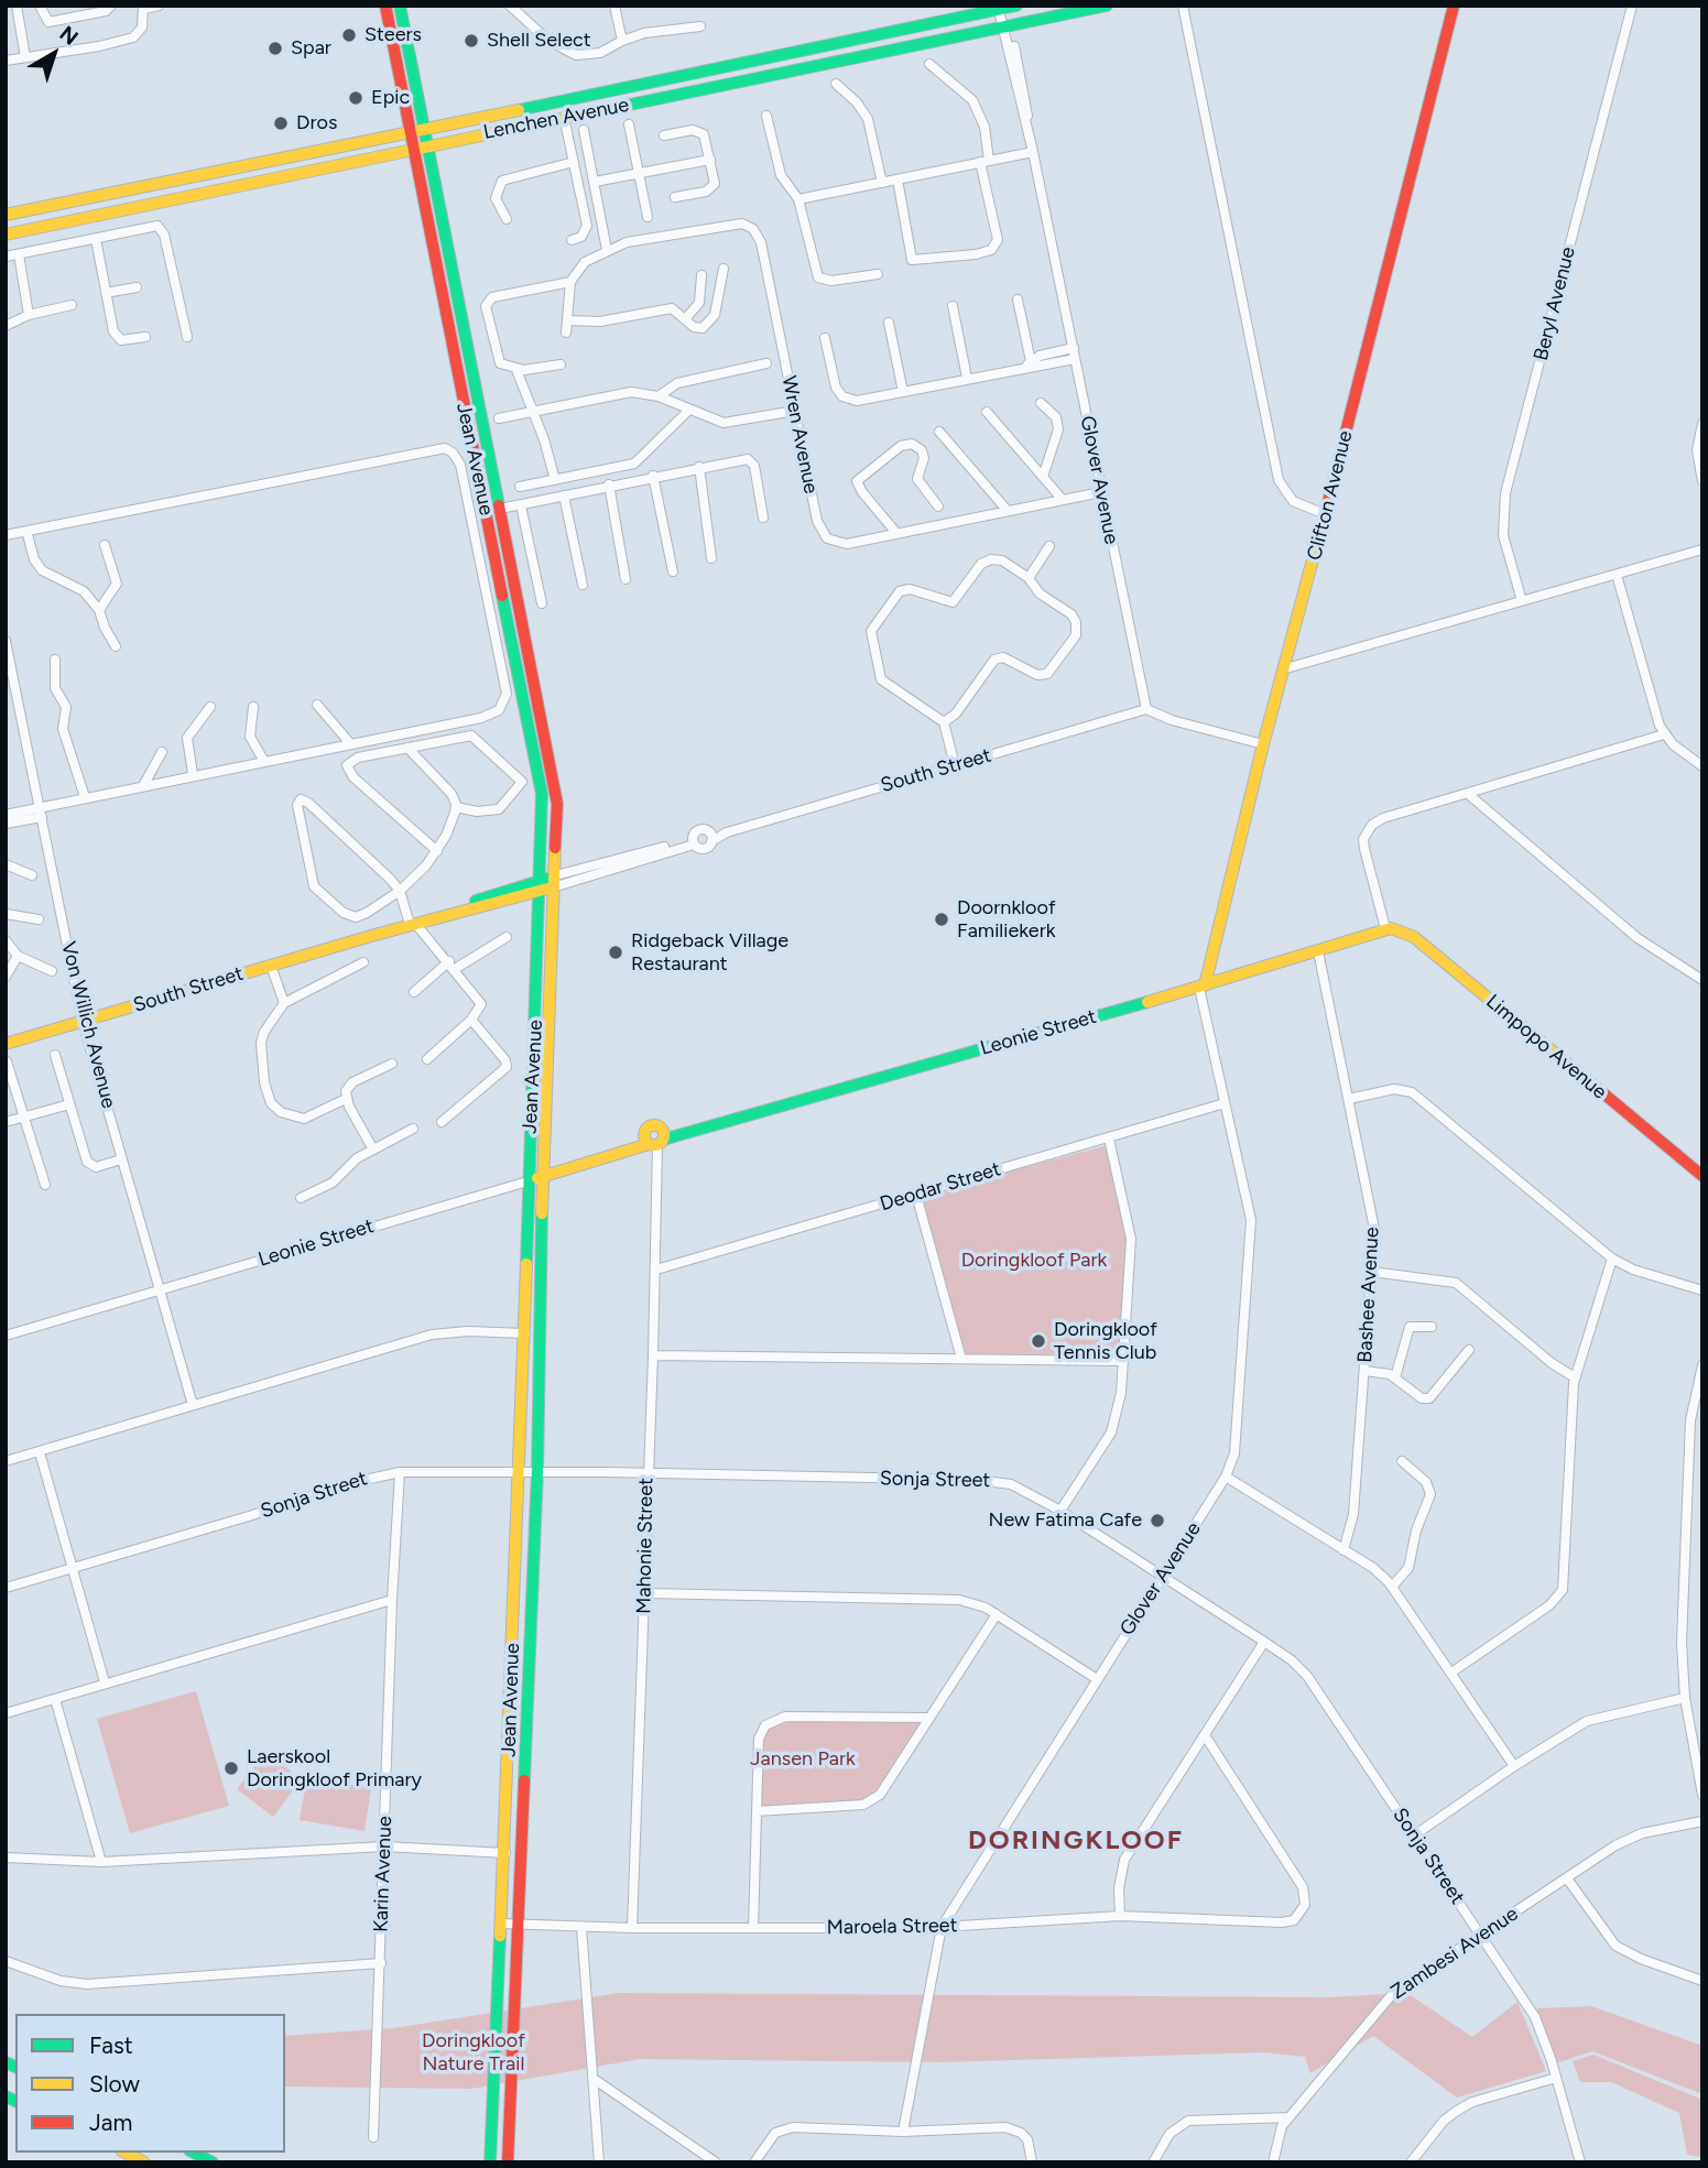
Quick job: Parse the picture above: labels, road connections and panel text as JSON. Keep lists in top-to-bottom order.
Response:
{
  "streets": {
    "main road": [
      "Lenchen Avenue",
      "Jean Avenue",
      "Clifton Avenue",
      "South Street",
      "Leonie Street",
      "Limpopo Avenue"
    ],
    "street": [
      "Beryl Avenue",
      "Wren Avenue",
      "Glover Avenue",
      "Von Willich Avenue",
      "Deodar Street",
      "Bashee Avenue",
      "Sonja Street",
      "Mahonie Street",
      "Karin Avenue",
      "Maroela Street",
      "Zambesi Avenue"
    ]
  },
  "crossings": [
    ["Lenchen Avenue", "Jean Avenue"],
    ["Lenchen Avenue", "Glover Avenue"],
    ["Wren Avenue", "Glover Avenue"],
    ["Jean Avenue", "South Street"],
    ["Jean Avenue", "Leonie Street"],
    ["Jean Avenue", "Sonja Street"],
    ["Jean Avenue", "Maroela Street"],
    ["Glover Avenue", "Clifton Avenue"],
    ["Glover Avenue", "South Street"],
    ["Glover Avenue", "Leonie Street"],
    ["Glover Avenue", "Deodar Street"],
    ["Glover Avenue", "Sonja Street"],
    ["Glover Avenue", "Maroela Street"],
    ["Clifton Avenue", "Leonie Street"],
    ["South Street", "Von Willich Avenue"],
    ["Von Willich Avenue", "Leonie Street"],
    ["Leonie Street", "Limpopo Avenue"],
    ["Leonie Street", "Bashee Avenue"],
    ["Leonie Street", "Mahonie Street"],
    ["Deodar Street", "Mahonie Street"],
    ["Sonja Street", "Mahonie Street"],
    ["Sonja Street", "Karin Avenue"],
    ["Sonja Street", "Zambesi Avenue"],
    ["Mahonie Street", "Maroela Street"]
  ],
  "districts": ["DORINGKLOOF"],
  "parks": ["Doringkloof Park", "Jansen Park", "Doringkloof Nature Trail"],
  "places": [
    "Steers",
    "Shell Select",
    "Spar",
    "Epic",
    "Dros",
    "Doornkloof Familiekerk",
    "Ridgeback Village Restaurant",
    "Doringkloof Tennis Club",
    "New Fatima Cafe",
    "Laerskool Doringkloof Primary"
  ],
  "legend": ["Fast", "Slow", "Jam"],
  "north": "top right"
}
